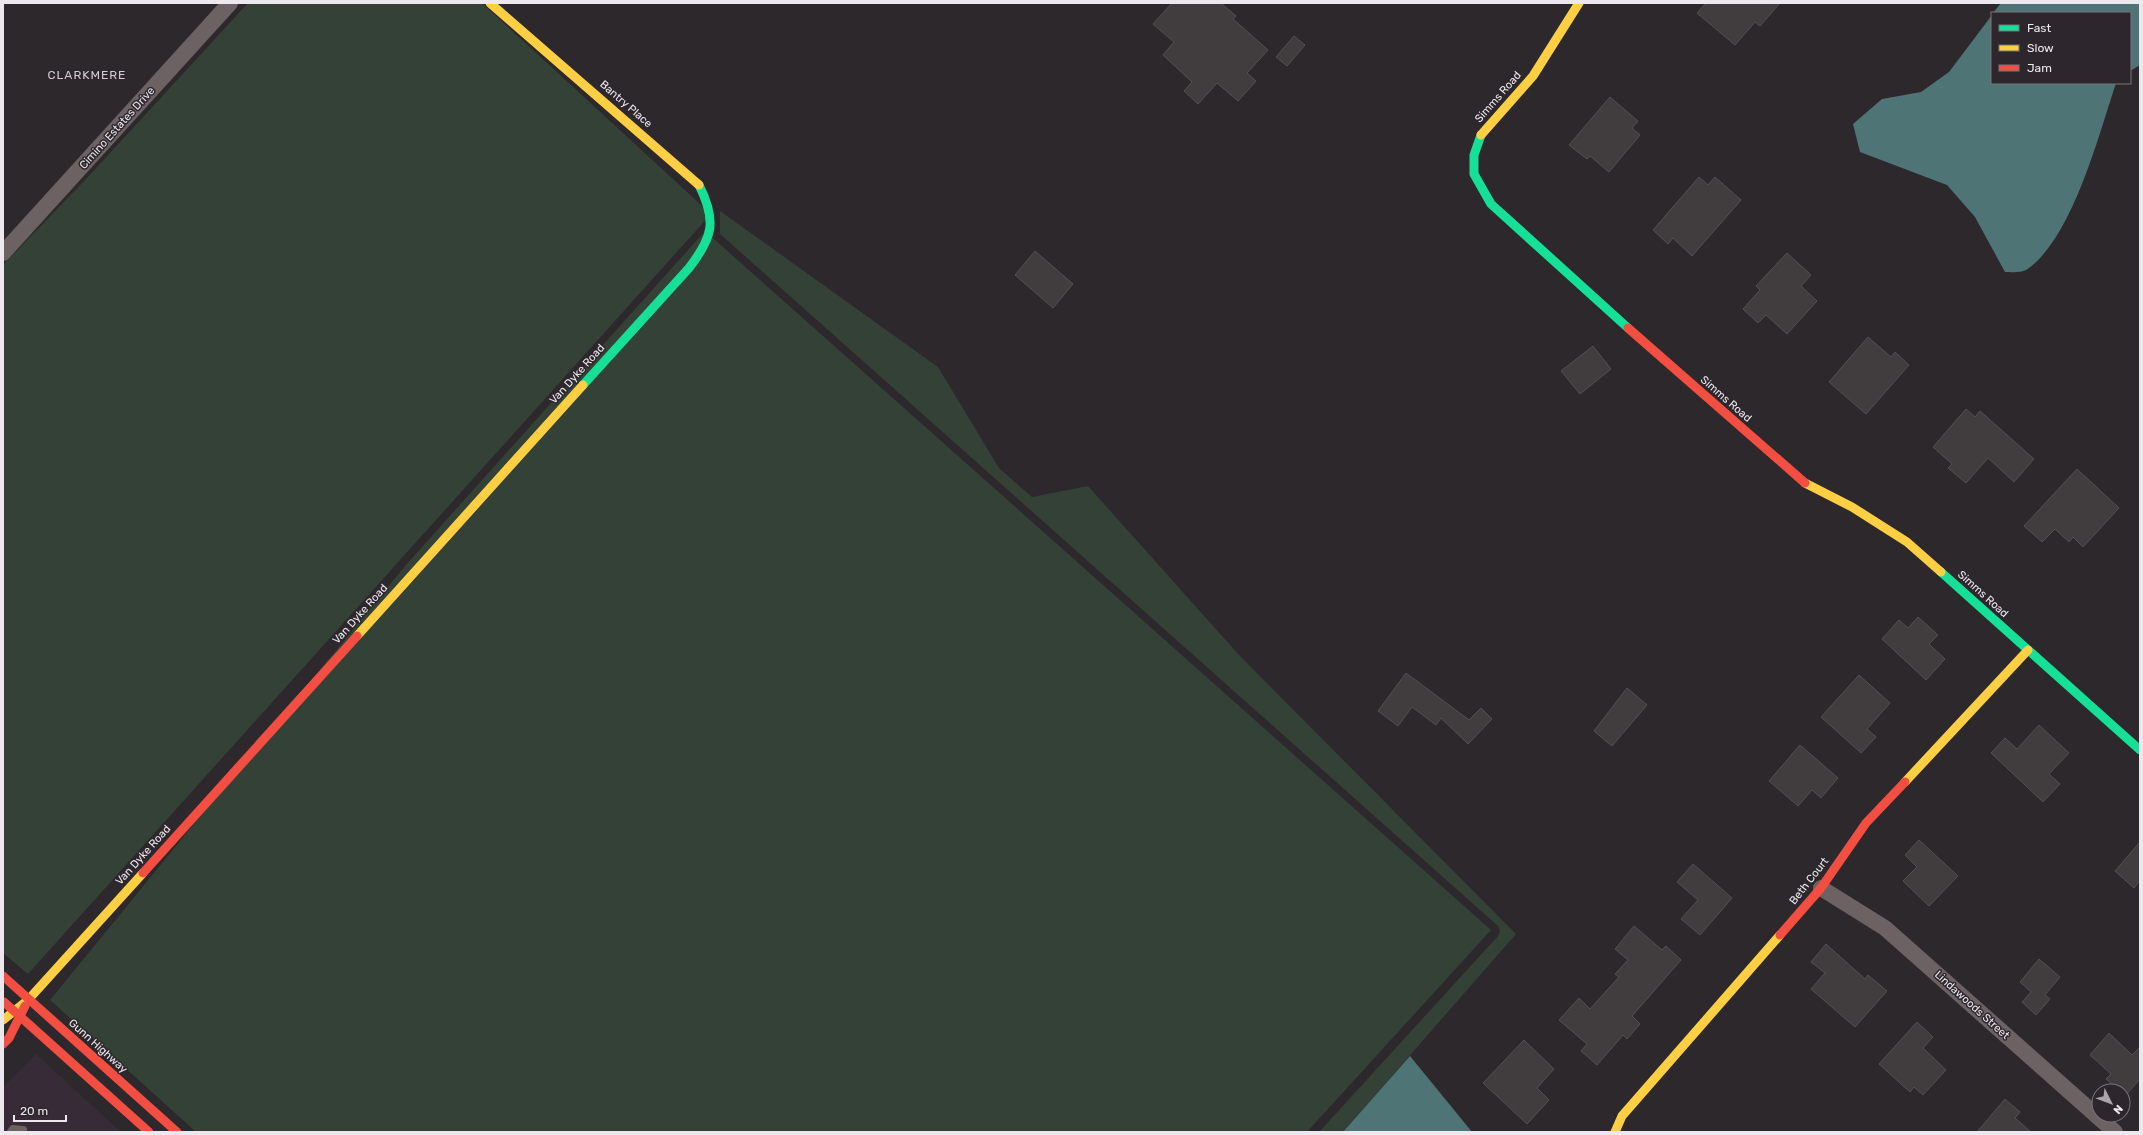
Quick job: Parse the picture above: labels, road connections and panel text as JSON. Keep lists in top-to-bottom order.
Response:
{
  "streets": {
    "street": [
      "Simms Road",
      "Bantry Place",
      "Cimino Estates Drive",
      "Van Dyke Road",
      "Beth Court",
      "Lindawoods Street",
      "Gunn Highway"
    ]
  },
  "crossings": [
    ["Simms Road", "Beth Court"],
    ["Bantry Place", "Van Dyke Road"],
    ["Van Dyke Road", "Gunn Highway"],
    ["Beth Court", "Lindawoods Street"]
  ],
  "districts": ["CLARKMERE"],
  "legend": ["Fast", "Slow", "Jam"],
  "scale_bar": "20 m",
  "north": "bottom right"
}
